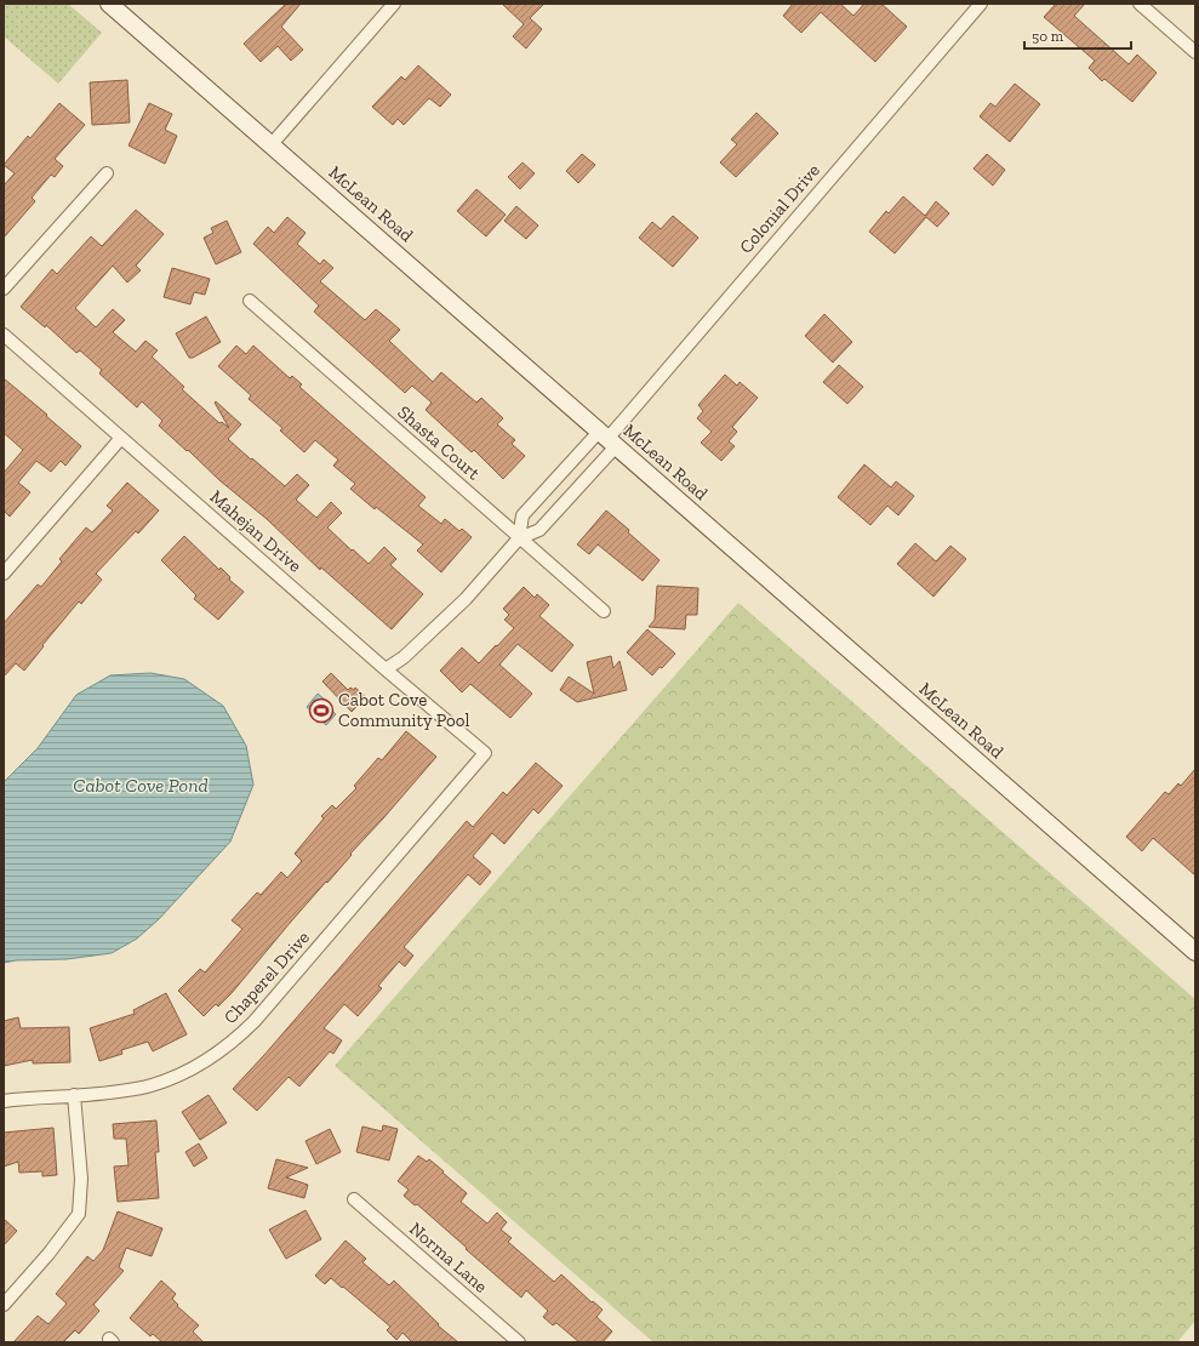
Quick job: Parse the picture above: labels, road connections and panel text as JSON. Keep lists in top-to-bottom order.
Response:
{
  "streets": {
    "street": [
      "McLean Road",
      "Colonial Drive",
      "Shasta Court",
      "Mahejan Drive",
      "Chaperel Drive",
      "Norma Lane"
    ]
  },
  "crossings": [
    ["McLean Road", "Colonial Drive"],
    ["Mahejan Drive", "Chaperel Drive"]
  ],
  "water": ["Cabot Cove Pond"],
  "places": {
    "sports": ["Cabot Cove Community Pool"]
  },
  "scale_bar": "50 m"
}
